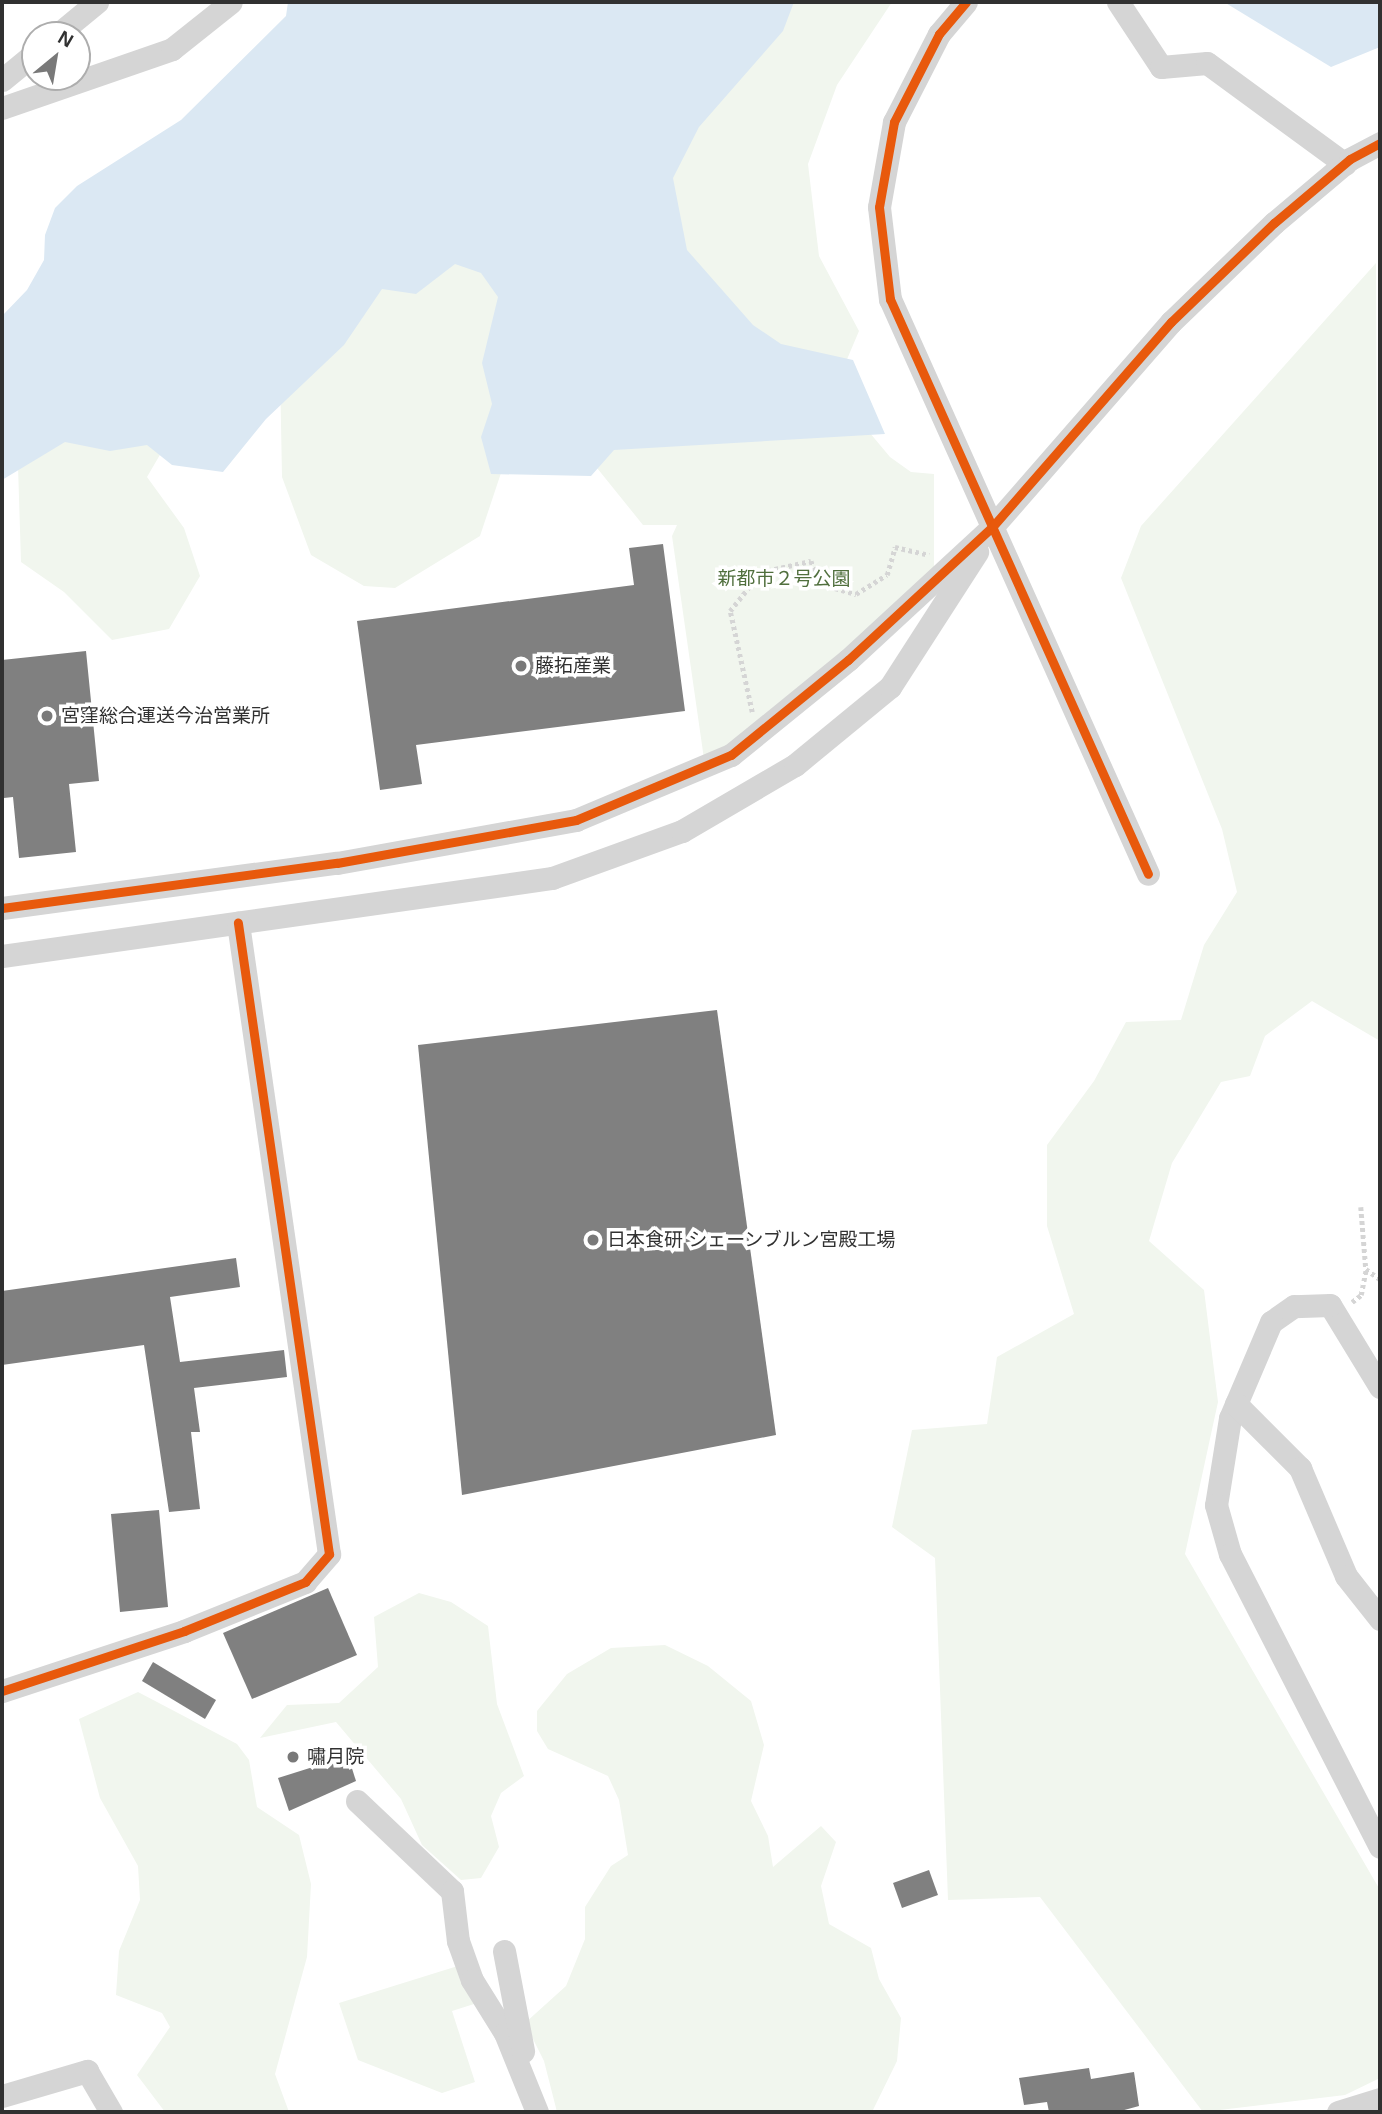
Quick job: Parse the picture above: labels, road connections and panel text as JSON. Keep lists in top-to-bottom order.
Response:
{
  "parks": ["新都市２号公園"],
  "places": [
    "藤拓産業",
    "宮窪総合運送今治営業所",
    "日本食研 シェーンブルン宮殿工場",
    "嘯月院"
  ],
  "north": "top right"
}
